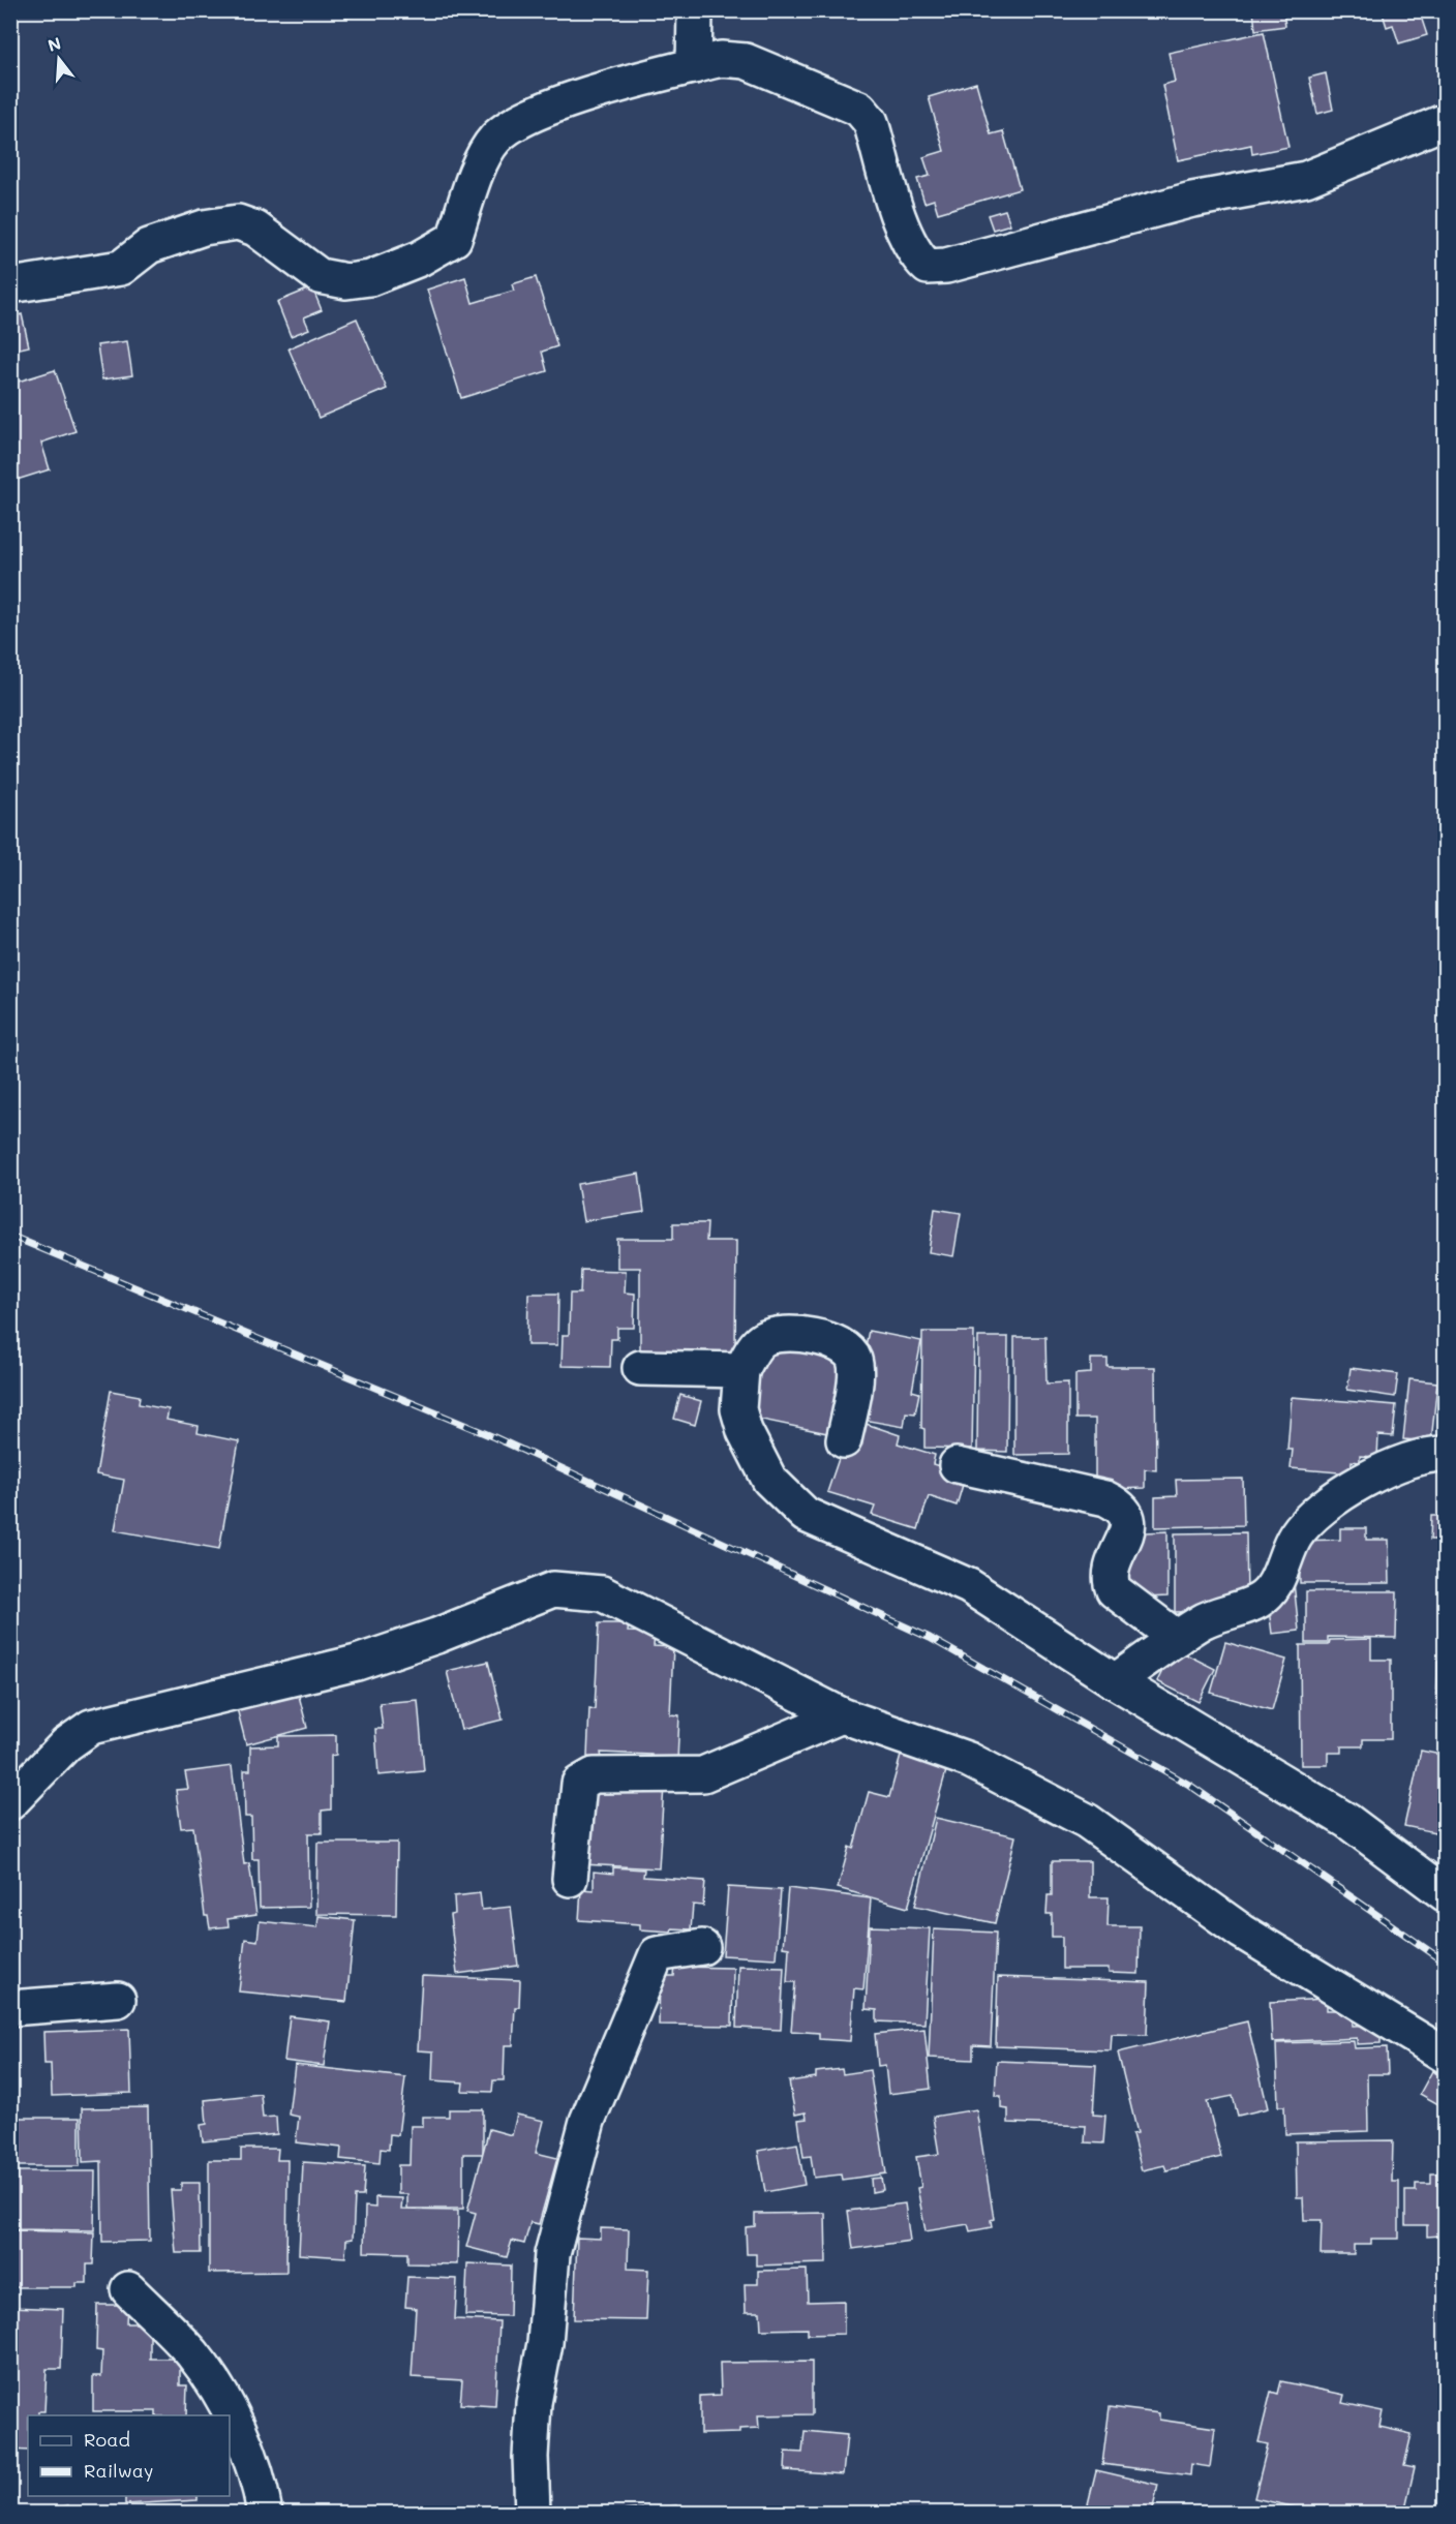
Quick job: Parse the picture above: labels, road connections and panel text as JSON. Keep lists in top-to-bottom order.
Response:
{
  "legend": ["Road", "Railway"],
  "north": "top"
}
